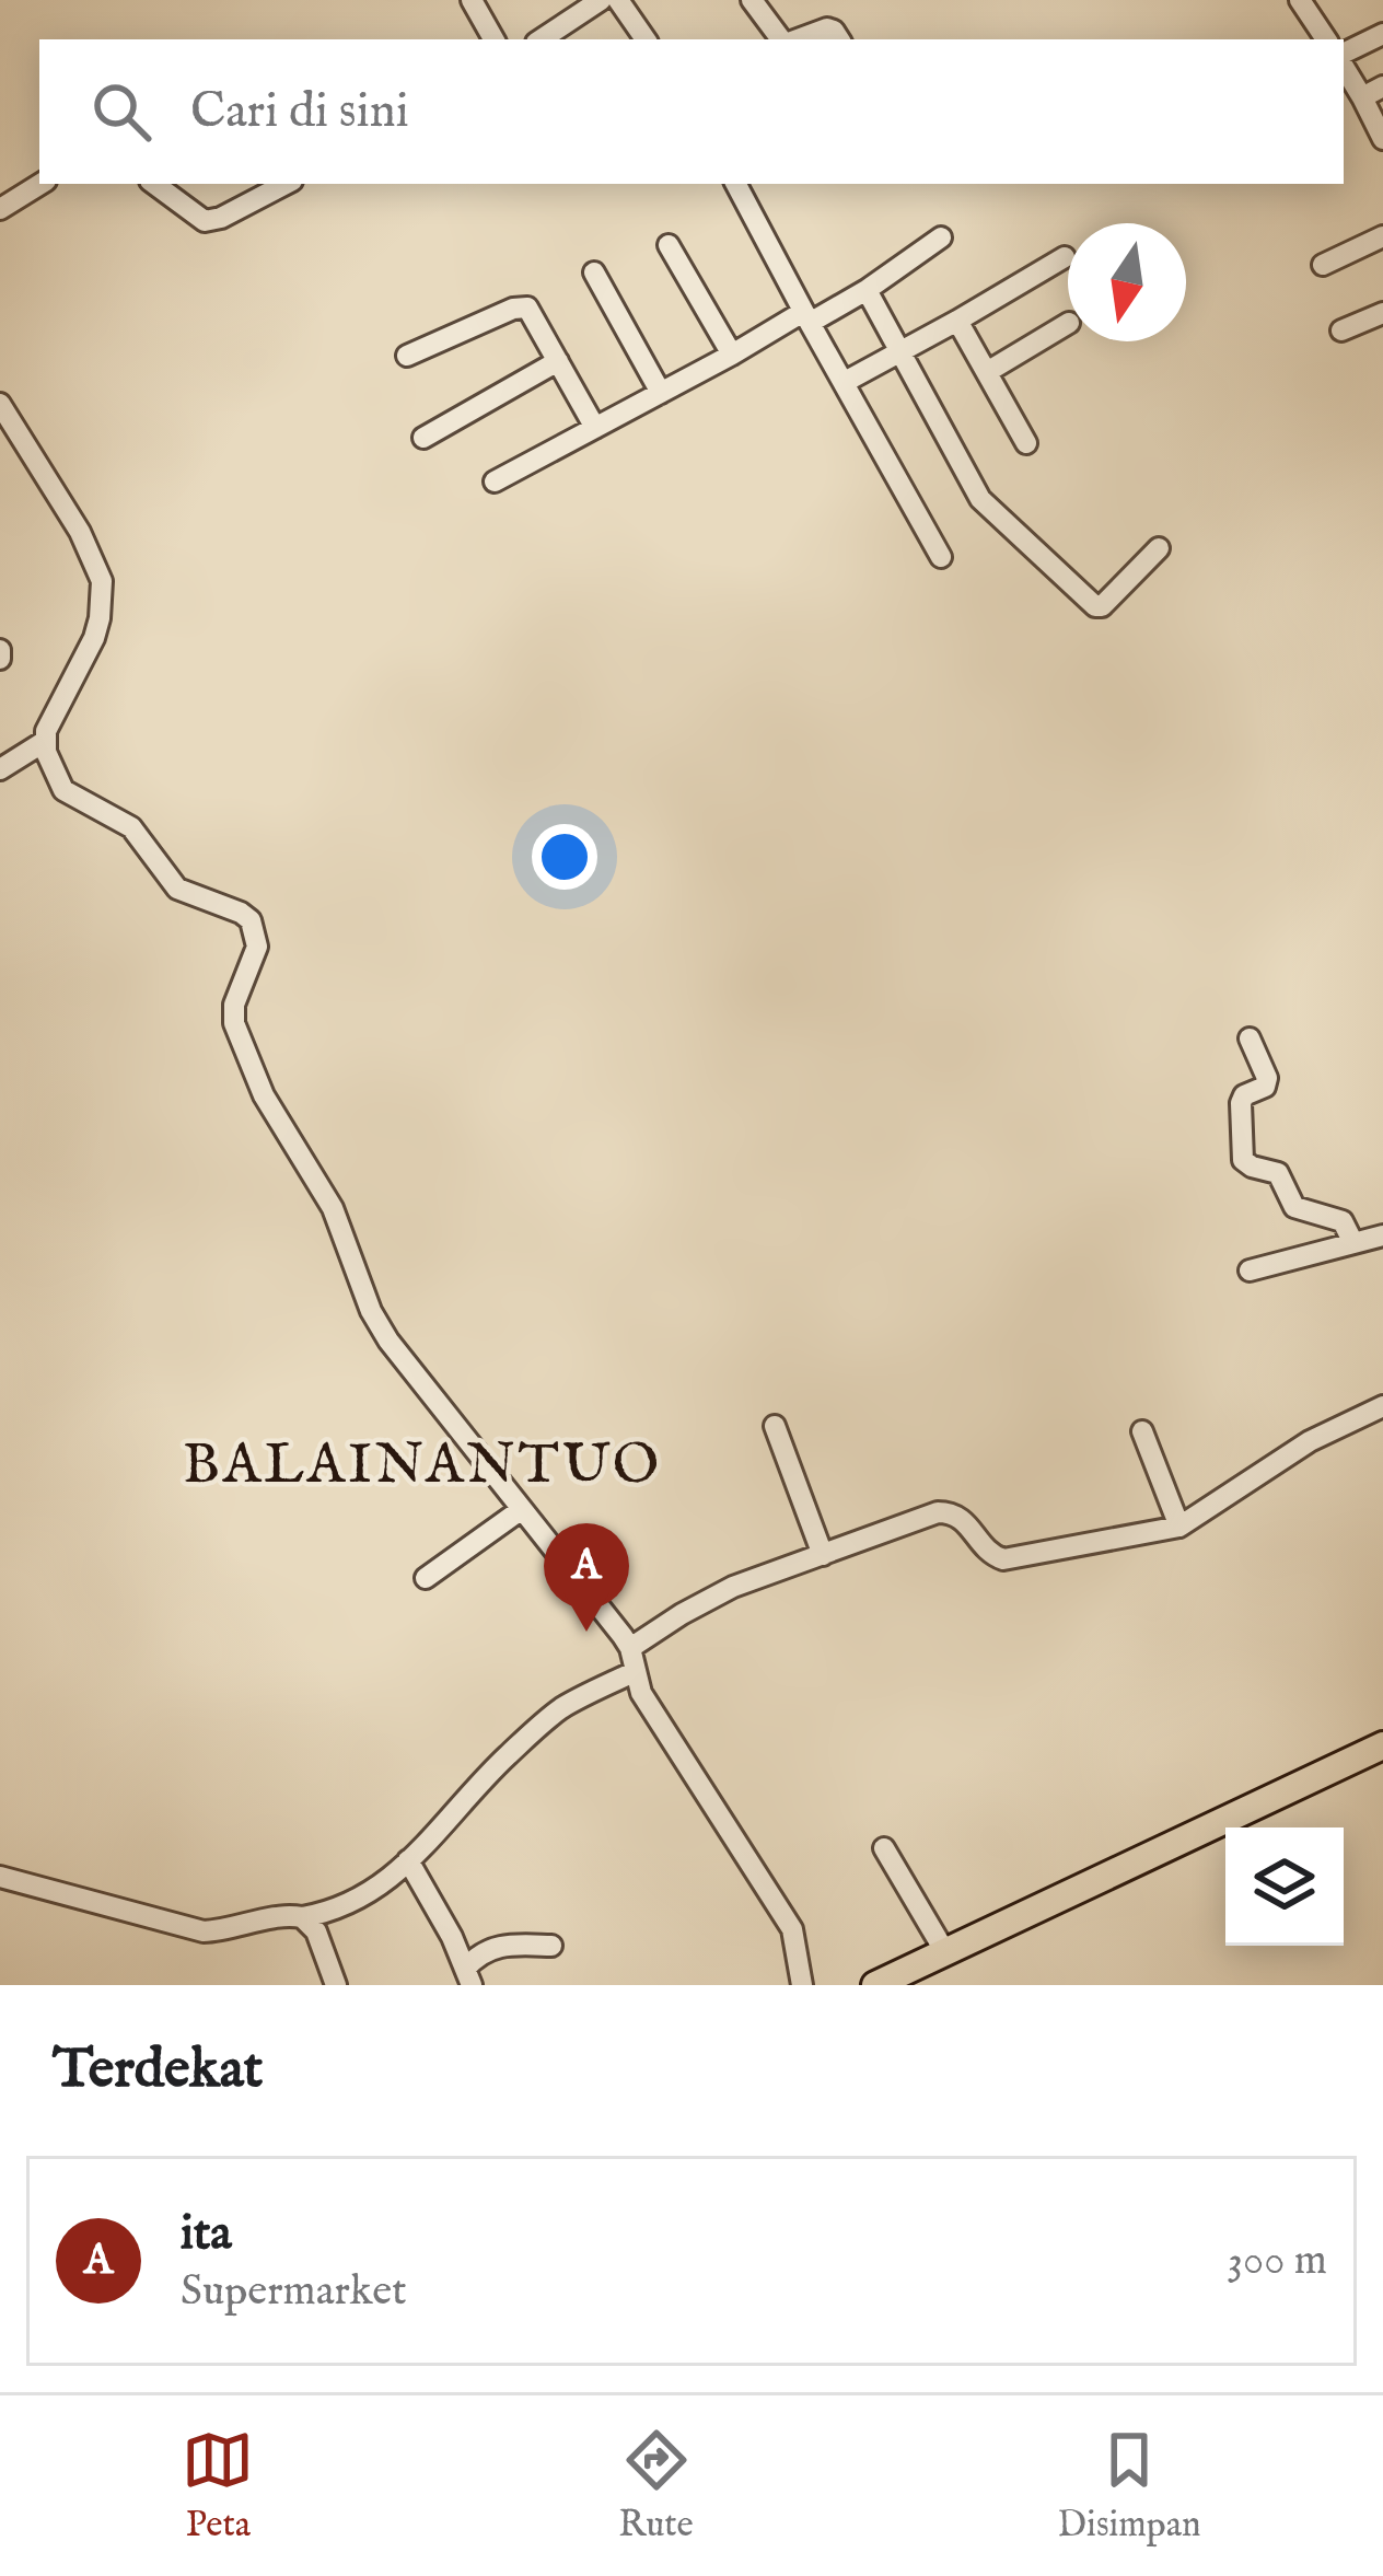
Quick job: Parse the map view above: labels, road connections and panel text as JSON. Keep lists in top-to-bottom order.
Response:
{
  "districts": ["BALAINANTUO"],
  "north": "bottom",
  "page": {
    "search": "Cari di sini",
    "pins": "A",
    "heading": "Terdekat",
    "list": [
      {
        "mark": "A",
        "name": "ita",
        "note": "Supermarket",
        "value": "300 m"
      }
    ],
    "nav": ["Peta", "Rute", "Disimpan"]
  }
}
